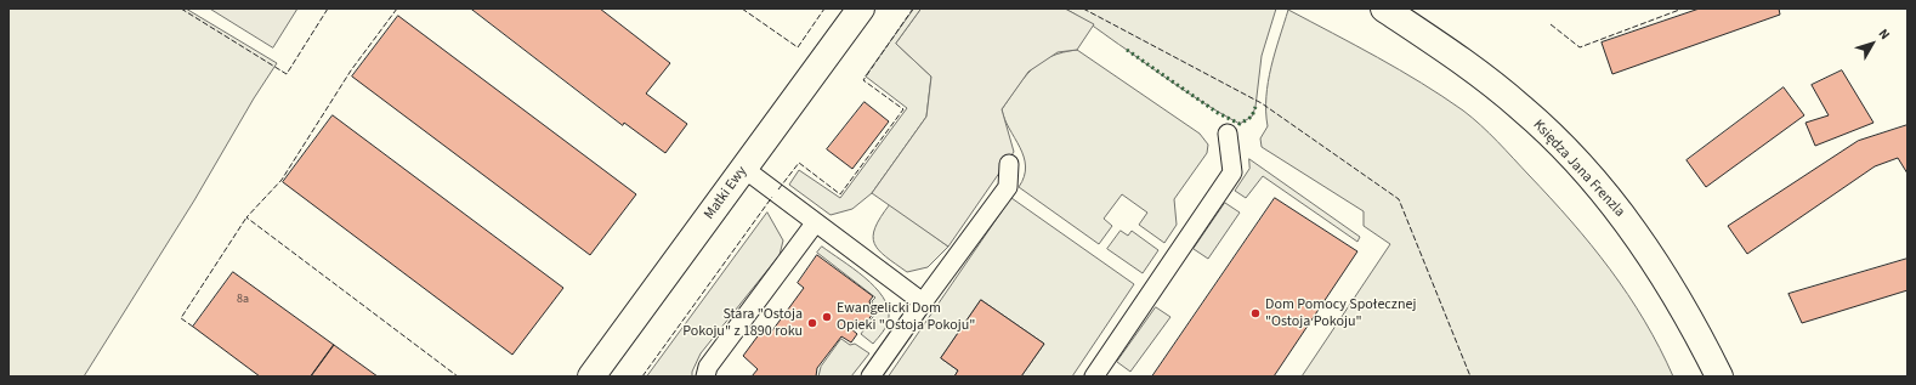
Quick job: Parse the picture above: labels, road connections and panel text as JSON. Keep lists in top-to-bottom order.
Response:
{
  "streets": {
    "main road": ["Księdza Jana Frenzla", "Matki Ewy"]
  },
  "places": ["Dom Pomocy Społecznej \"Ostoja Pokoju\"", "Ewangelicki Dom Opieki \"Ostoja Pokoju\"", "Stara \"Ostoja Pokoju\" z 1890 roku"],
  "house_numbers": ["8a"],
  "north": "top right"
}
